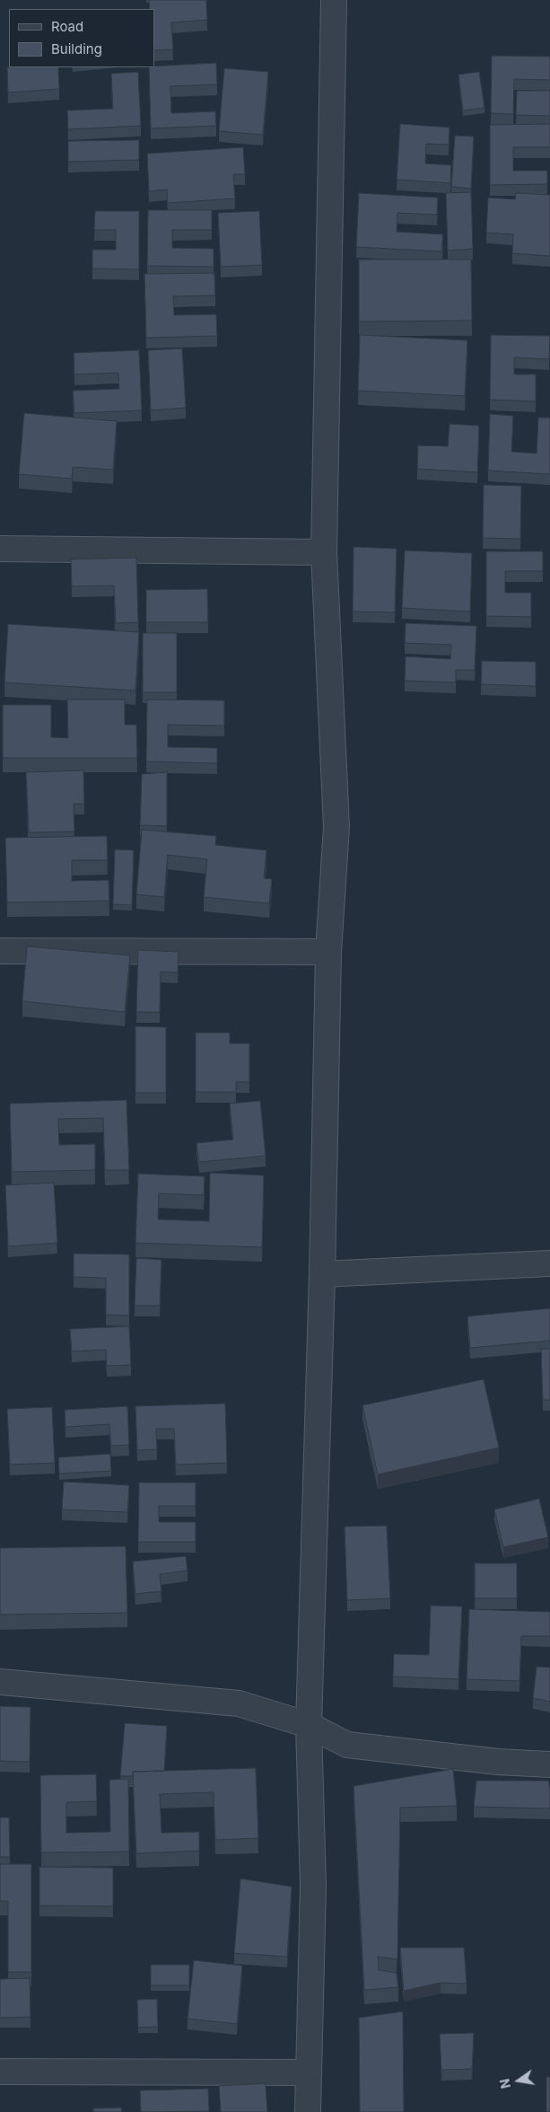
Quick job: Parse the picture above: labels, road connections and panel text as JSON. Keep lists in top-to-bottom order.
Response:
{
  "legend": ["Road", "Building"],
  "north": "left"
}
